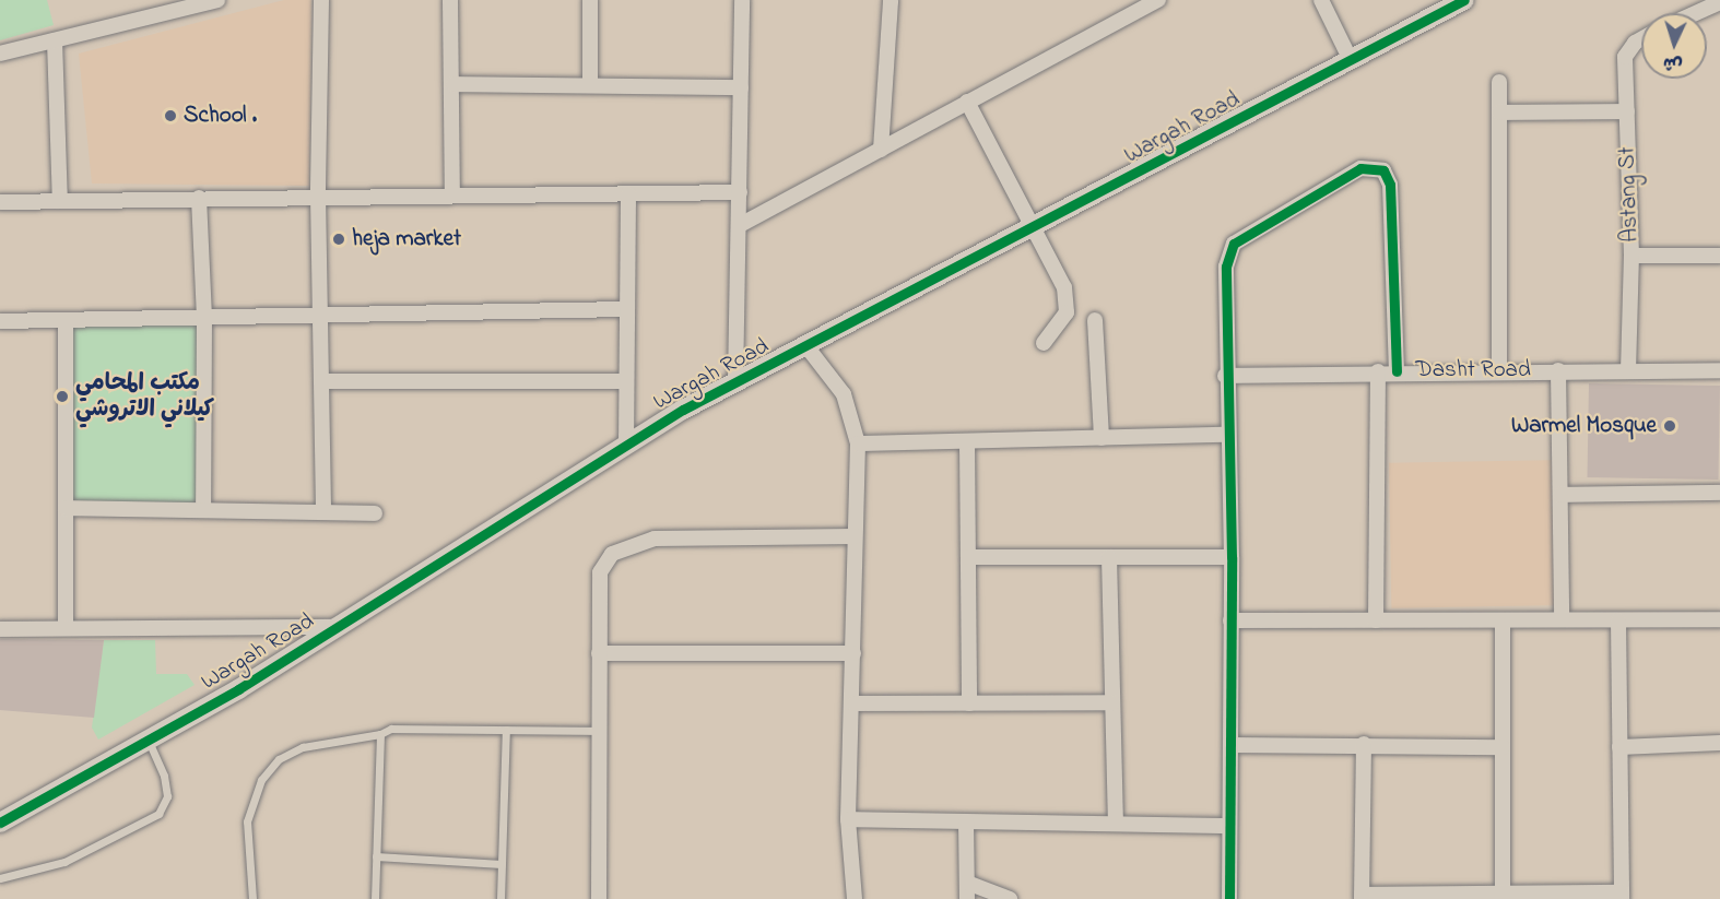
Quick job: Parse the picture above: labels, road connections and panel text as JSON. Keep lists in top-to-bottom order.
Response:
{
  "streets": {
    "street": ["Wargah Road", "Astang St", "Dasht Road"]
  },
  "crossings": [
    ["Astang St", "Dasht Road"]
  ],
  "places": [
    "School .",
    "heja market",
    "مكتب المحامي كيلاني الاتروشي",
    "Warmel Mosque"
  ],
  "north": "bottom"
}
